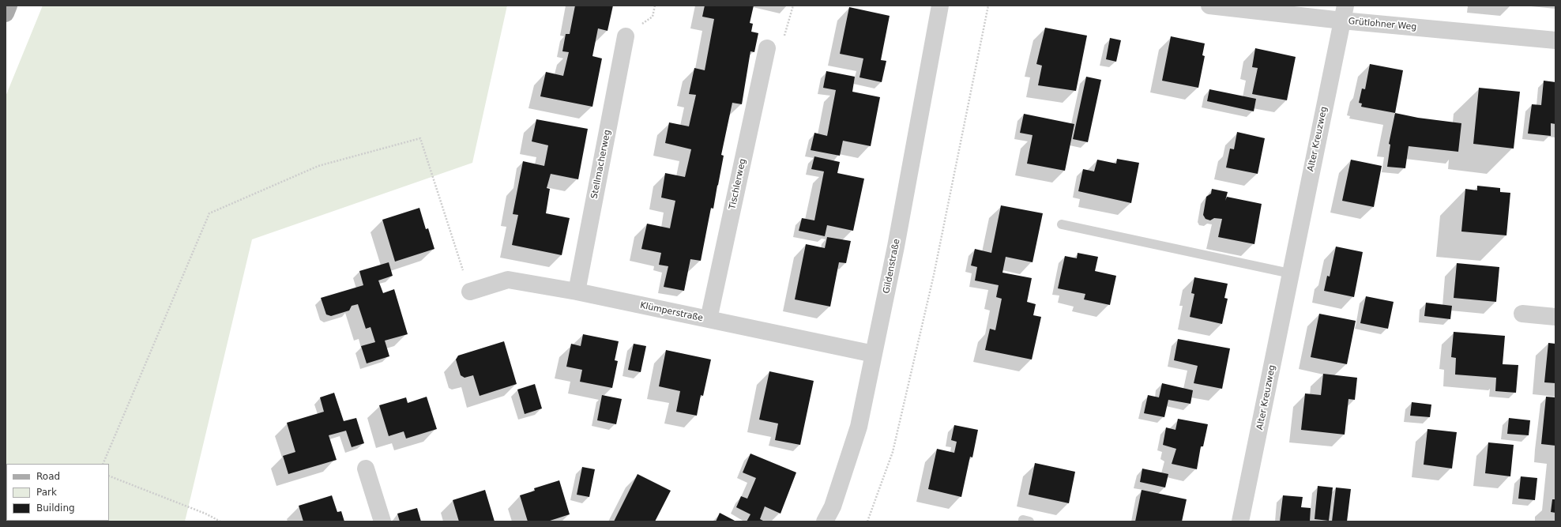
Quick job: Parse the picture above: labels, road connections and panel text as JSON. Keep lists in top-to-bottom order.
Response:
{
  "streets": {
    "street": [
      "Grütlohner Weg",
      "Alter Kreuzweg",
      "Stellmacherweg",
      "Tischlerweg",
      "Gildenstraße",
      "Klümperstraße"
    ]
  },
  "crossings": [
    ["Grütlohner Weg", "Alter Kreuzweg"],
    ["Stellmacherweg", "Klümperstraße"],
    ["Tischlerweg", "Klümperstraße"],
    ["Gildenstraße", "Klümperstraße"]
  ],
  "legend": ["Road", "Park", "Building"]
}
